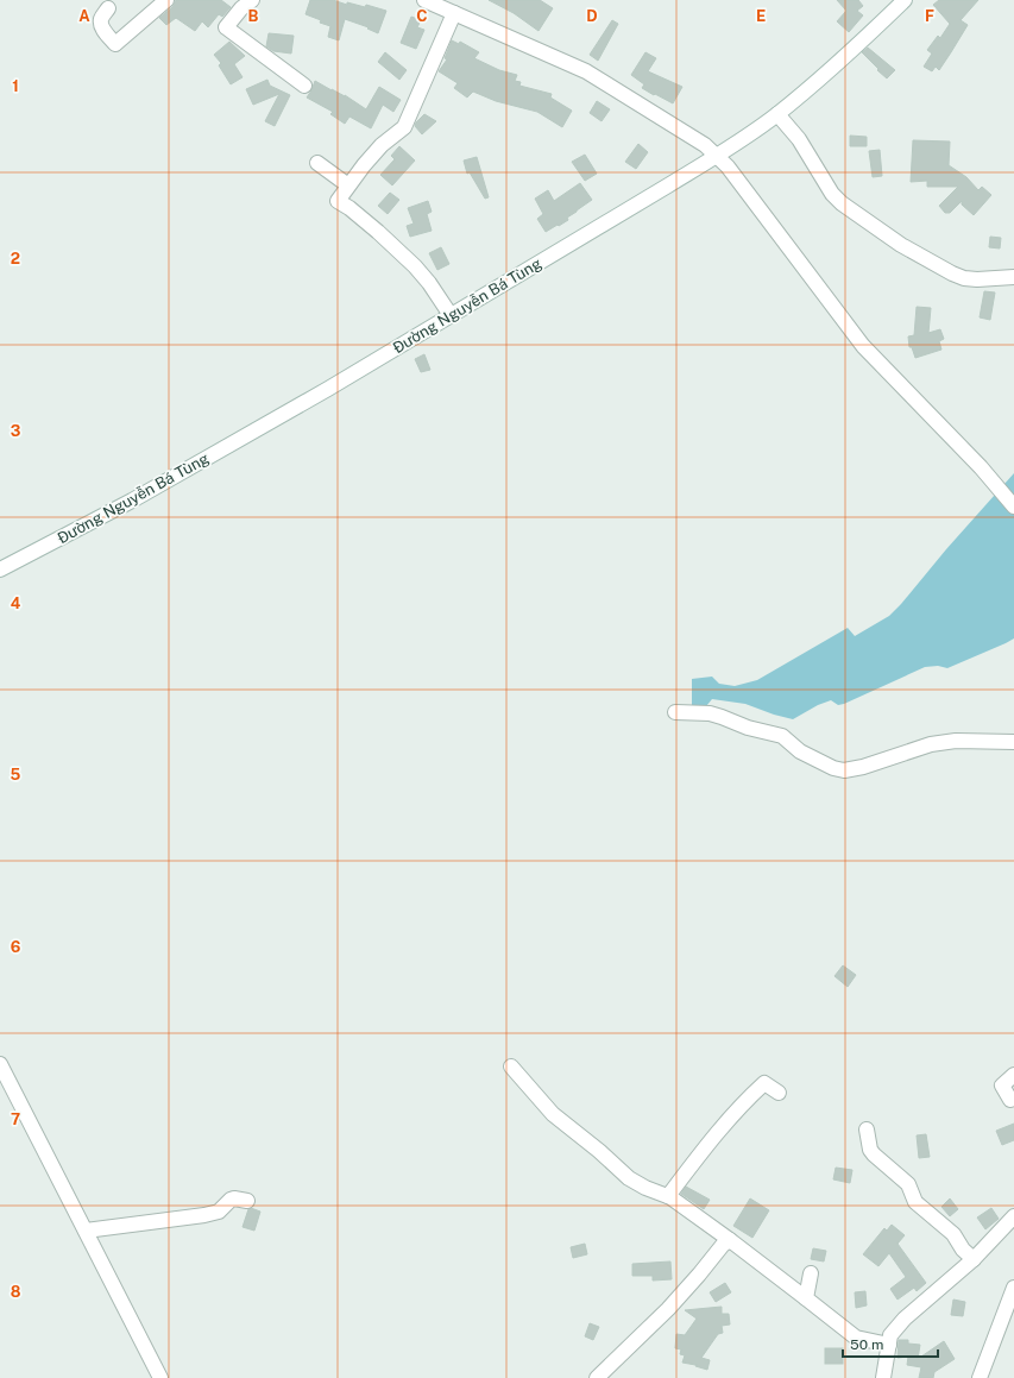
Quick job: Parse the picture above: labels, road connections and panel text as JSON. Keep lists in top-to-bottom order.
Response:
{
  "streets": {
    "street": ["Đường Nguyễn Bá Tùng"]
  },
  "scale_bar": "50 m",
  "grid": {
    "columns": [
      "A",
      "B",
      "C",
      "D",
      "E",
      "F"
    ],
    "rows": [
      "1",
      "2",
      "3",
      "4",
      "5",
      "6",
      "7",
      "8"
    ]
  }
}
